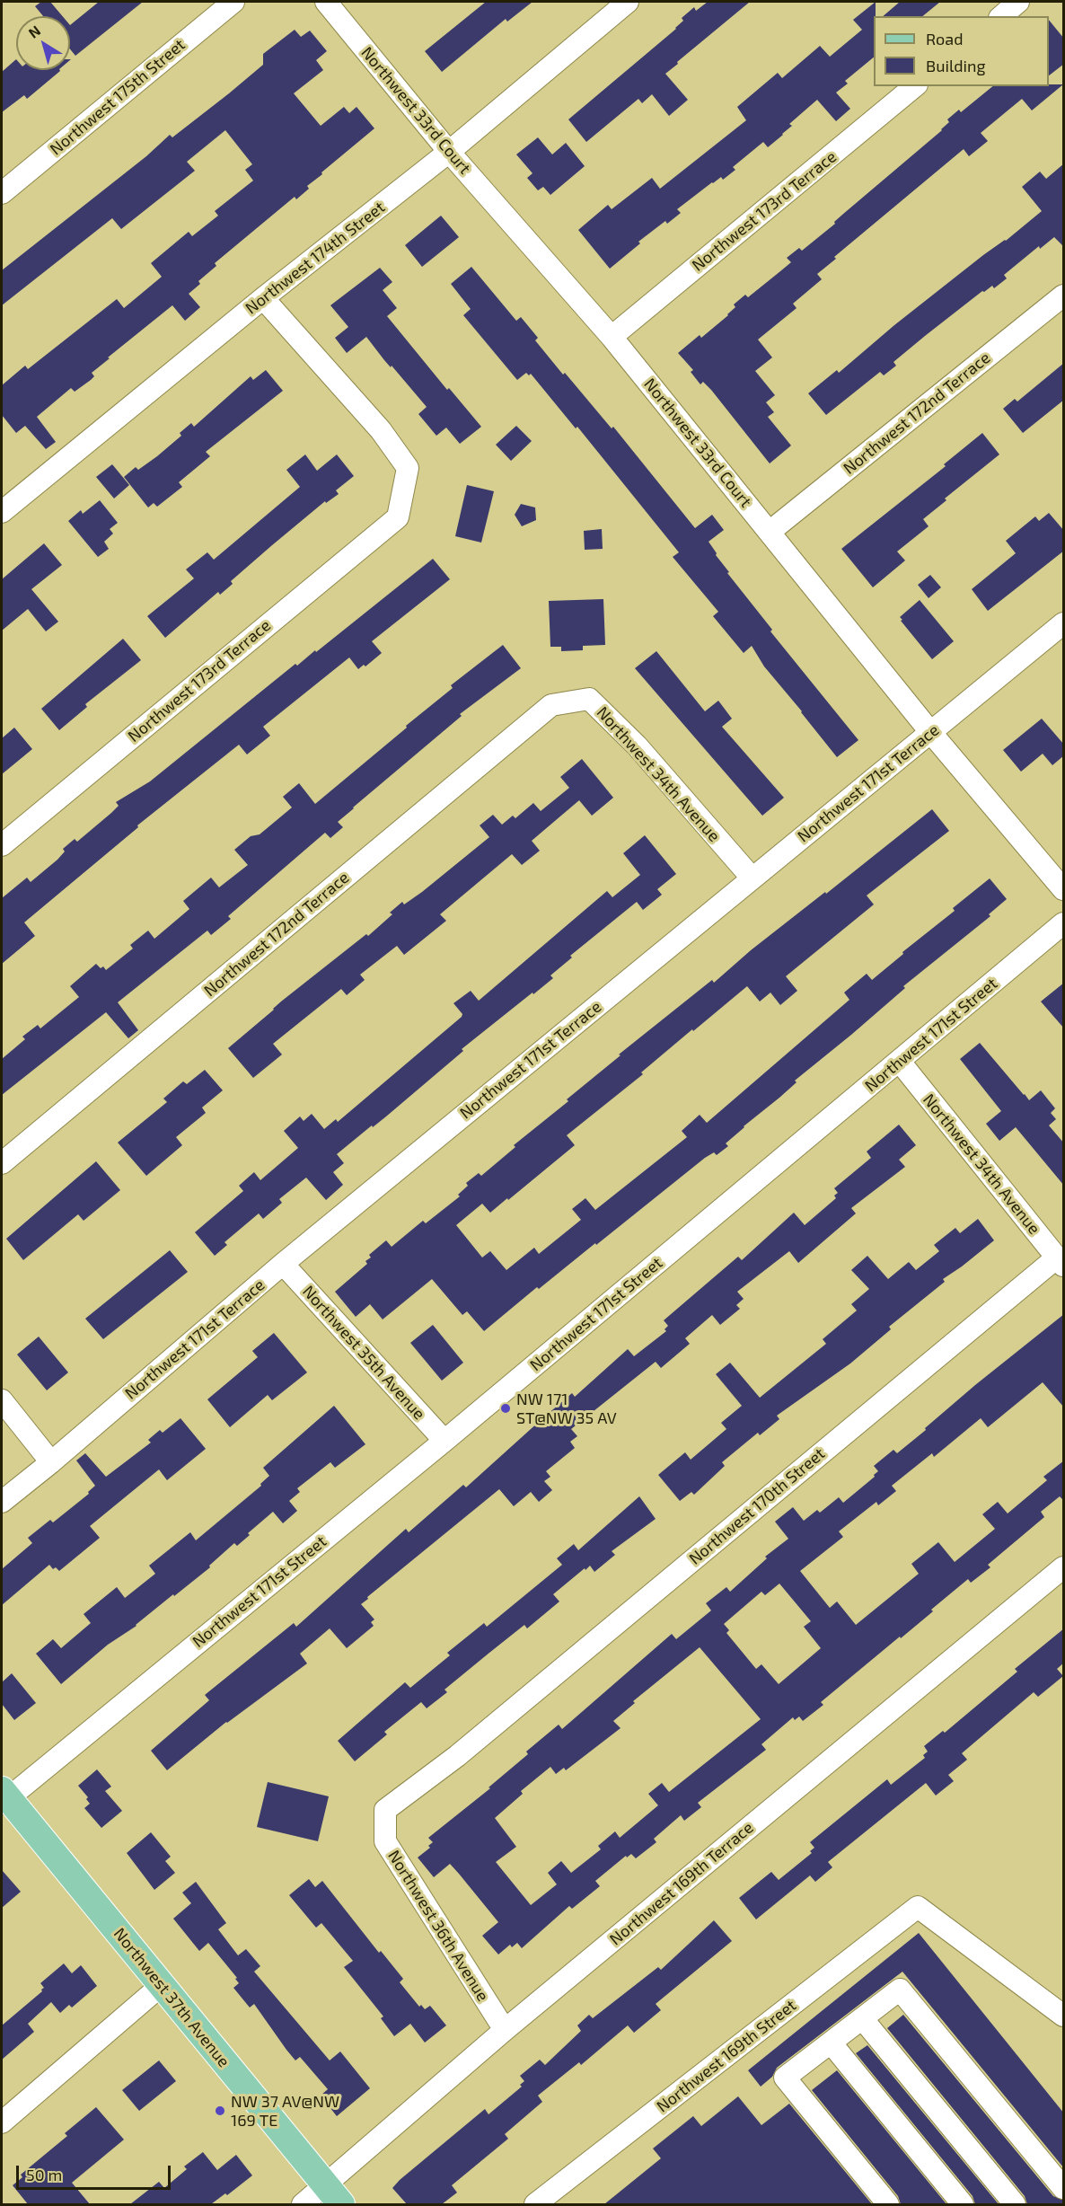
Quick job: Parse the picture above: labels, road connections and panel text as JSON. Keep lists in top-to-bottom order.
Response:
{
  "streets": {
    "main road": ["Northwest 37th Avenue"],
    "street": [
      "Northwest 175th Street",
      "Northwest 33rd Court",
      "Northwest 173rd Terrace",
      "Northwest 174th Street",
      "Northwest 172nd Terrace",
      "Northwest 34th Avenue",
      "Northwest 171st Terrace",
      "Northwest 171st Street",
      "Northwest 35th Avenue",
      "Northwest 170th Street",
      "Northwest 169th Terrace",
      "Northwest 36th Avenue",
      "Northwest 169th Street"
    ]
  },
  "crossings": [
    ["Northwest 33rd Court", "Northwest 173rd Terrace"],
    ["Northwest 33rd Court", "Northwest 174th Street"],
    ["Northwest 33rd Court", "Northwest 172nd Terrace"],
    ["Northwest 33rd Court", "Northwest 171st Terrace"],
    ["Northwest 173rd Terrace", "Northwest 174th Street"],
    ["Northwest 172nd Terrace", "Northwest 34th Avenue"],
    ["Northwest 34th Avenue", "Northwest 171st Terrace"],
    ["Northwest 34th Avenue", "Northwest 171st Street"],
    ["Northwest 34th Avenue", "Northwest 170th Street"],
    ["Northwest 171st Terrace", "Northwest 35th Avenue"],
    ["Northwest 171st Street", "Northwest 35th Avenue"],
    ["Northwest 171st Street", "Northwest 37th Avenue"],
    ["Northwest 170th Street", "Northwest 36th Avenue"],
    ["Northwest 169th Terrace", "Northwest 36th Avenue"],
    ["Northwest 169th Terrace", "Northwest 37th Avenue"]
  ],
  "places": ["NW 171 ST@NW 35 AV", "NW 37 AV@NW 169 TE"],
  "legend": ["Road", "Building"],
  "scale_bar": "50 m",
  "north": "top left"
}
